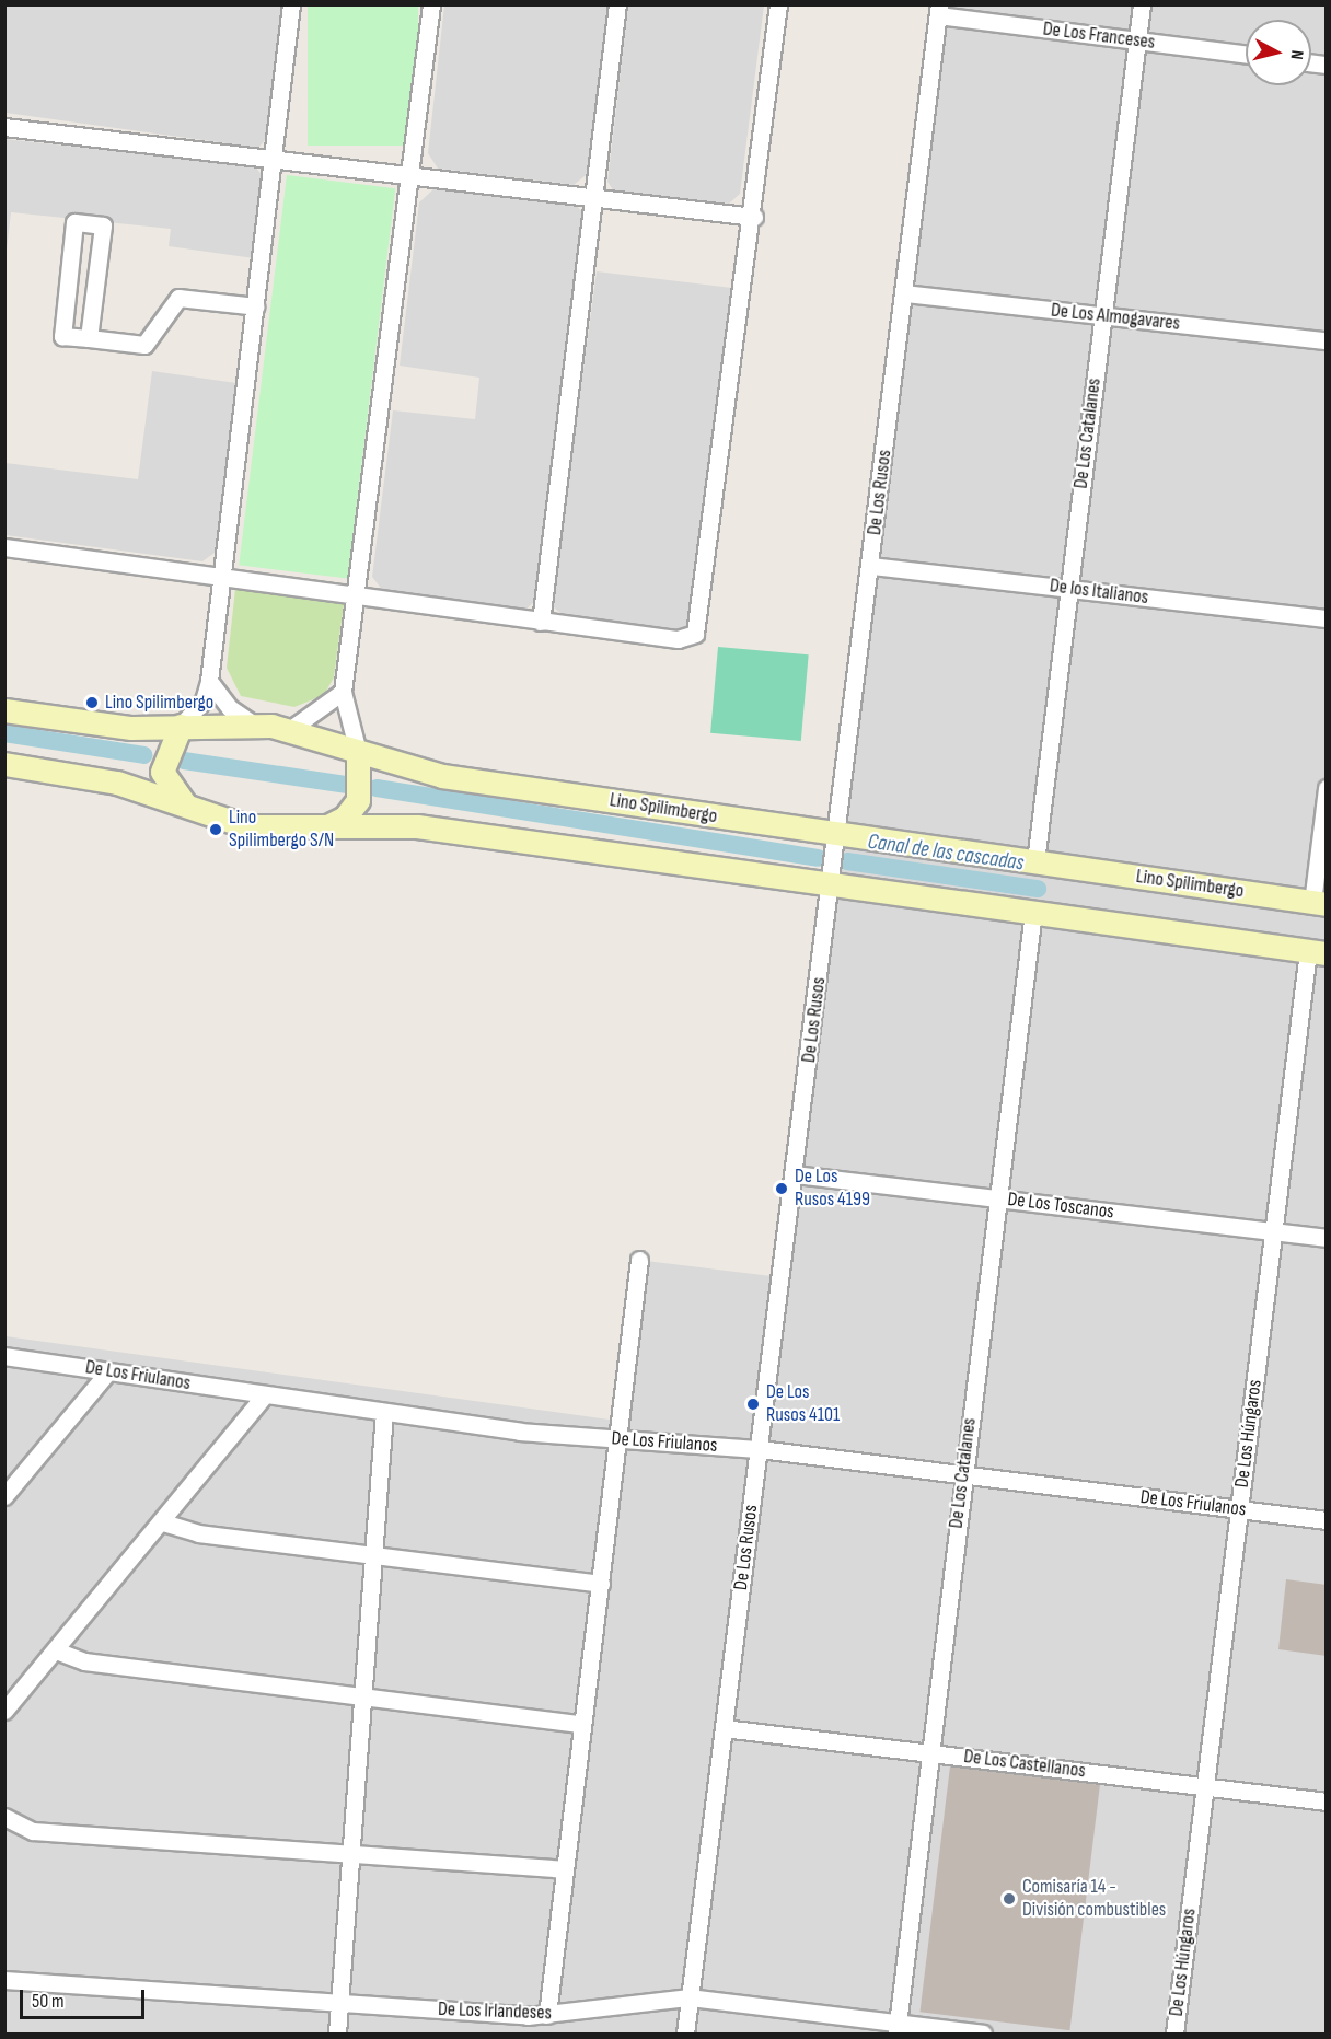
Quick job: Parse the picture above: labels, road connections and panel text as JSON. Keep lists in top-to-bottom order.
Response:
{
  "streets": {
    "main road": ["Lino Spilimbergo"],
    "street": [
      "De Los Franceses",
      "De Los Almogavares",
      "De Los Catalanes",
      "De Los Rusos",
      "De los Italianos",
      "De Los Toscanos",
      "De Los Friulanos",
      "De Los Húngaros",
      "De Los Castellanos",
      "De Los Irlandeses"
    ]
  },
  "crossings": [
    ["De Los Franceses", "De Los Catalanes"],
    ["De Los Franceses", "De Los Rusos"],
    ["De Los Almogavares", "De Los Catalanes"],
    ["De Los Almogavares", "De Los Rusos"],
    ["De Los Catalanes", "De los Italianos"],
    ["De Los Catalanes", "Lino Spilimbergo"],
    ["De Los Catalanes", "De Los Toscanos"],
    ["De Los Catalanes", "De Los Friulanos"],
    ["De Los Catalanes", "De Los Castellanos"],
    ["De Los Catalanes", "De Los Irlandeses"],
    ["De Los Rusos", "De los Italianos"],
    ["De Los Rusos", "Lino Spilimbergo"],
    ["De Los Rusos", "De Los Toscanos"],
    ["De Los Rusos", "De Los Friulanos"],
    ["De Los Rusos", "De Los Castellanos"],
    ["De Los Rusos", "De Los Irlandeses"],
    ["De Los Toscanos", "De Los Húngaros"],
    ["De Los Friulanos", "De Los Húngaros"],
    ["De Los Húngaros", "De Los Castellanos"]
  ],
  "water": ["Canal de las cascadas"],
  "places": [
    "Lino Spilimbergo",
    "Lino Spilimbergo S/N",
    "De Los Rusos 4199",
    "De Los Rusos 4101",
    "Comisaría 14 - División combustibles"
  ],
  "scale_bar": "50 m",
  "north": "right"
}
